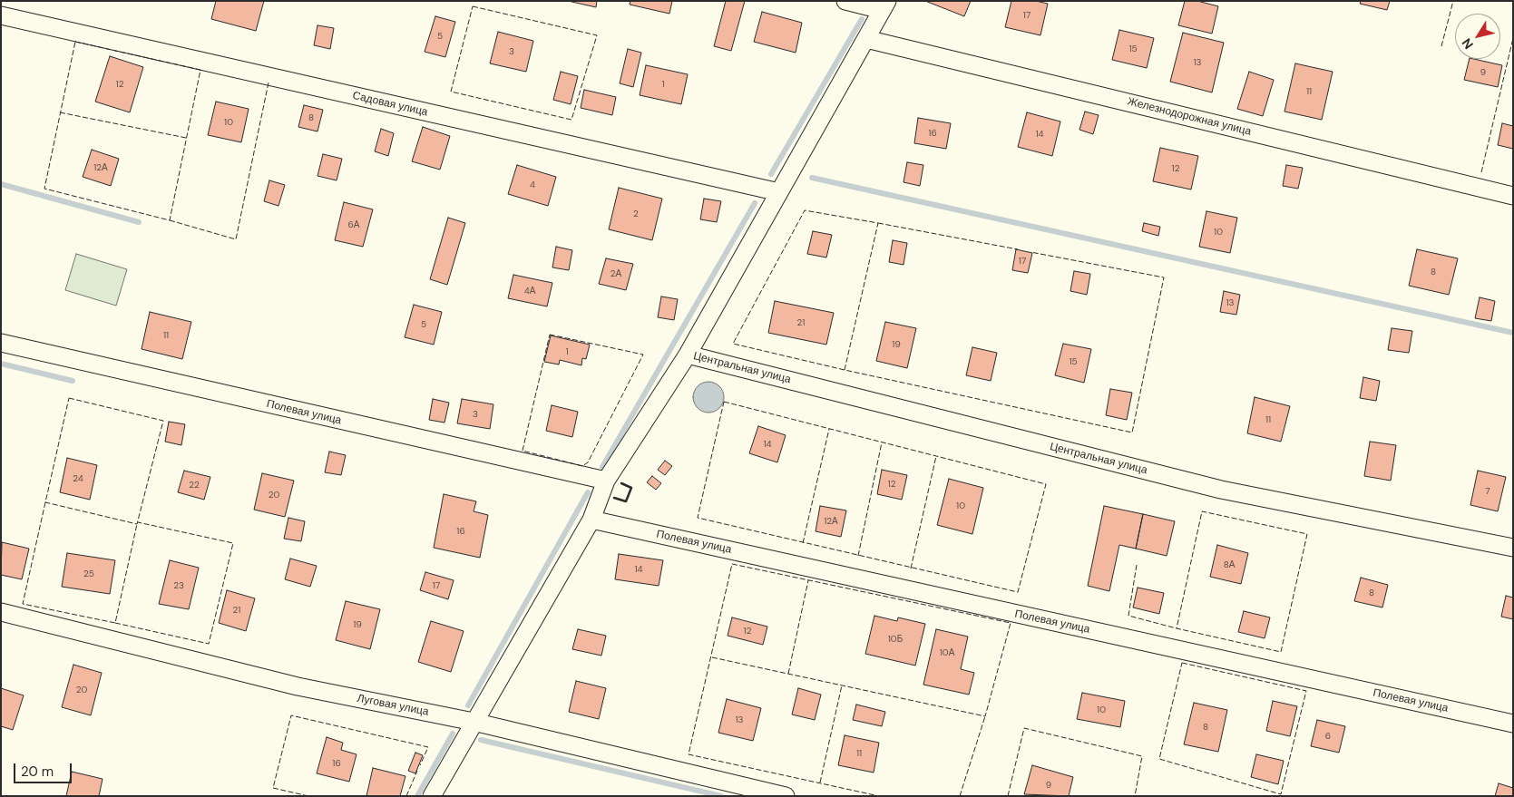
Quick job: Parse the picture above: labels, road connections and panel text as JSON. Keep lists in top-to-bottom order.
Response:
{
  "streets": {
    "street": [
      "Садовая улица",
      "Железнодорожная улица",
      "Центральная улица",
      "Полевая улица",
      "Луговая улица"
    ]
  },
  "house_numbers": [
    "17",
    "5",
    "15",
    "3",
    "13",
    "9",
    "12",
    "1",
    "11",
    "8",
    "10",
    "16",
    "14",
    "12А",
    "12",
    "4",
    "2",
    "6А",
    "10",
    "17",
    "8",
    "2А",
    "4А",
    "13",
    "21",
    "5",
    "11",
    "19",
    "1",
    "15",
    "3",
    "11",
    "14",
    "24",
    "12",
    "22",
    "7",
    "20",
    "10",
    "12А",
    "16",
    "8А",
    "14",
    "25",
    "23",
    "17",
    "8",
    "21",
    "19",
    "12",
    "10Б",
    "10А",
    "20",
    "10",
    "13",
    "8",
    "6",
    "11",
    "16",
    "9"
  ],
  "scale_bar": "20 m",
  "north": "bottom left"
}
